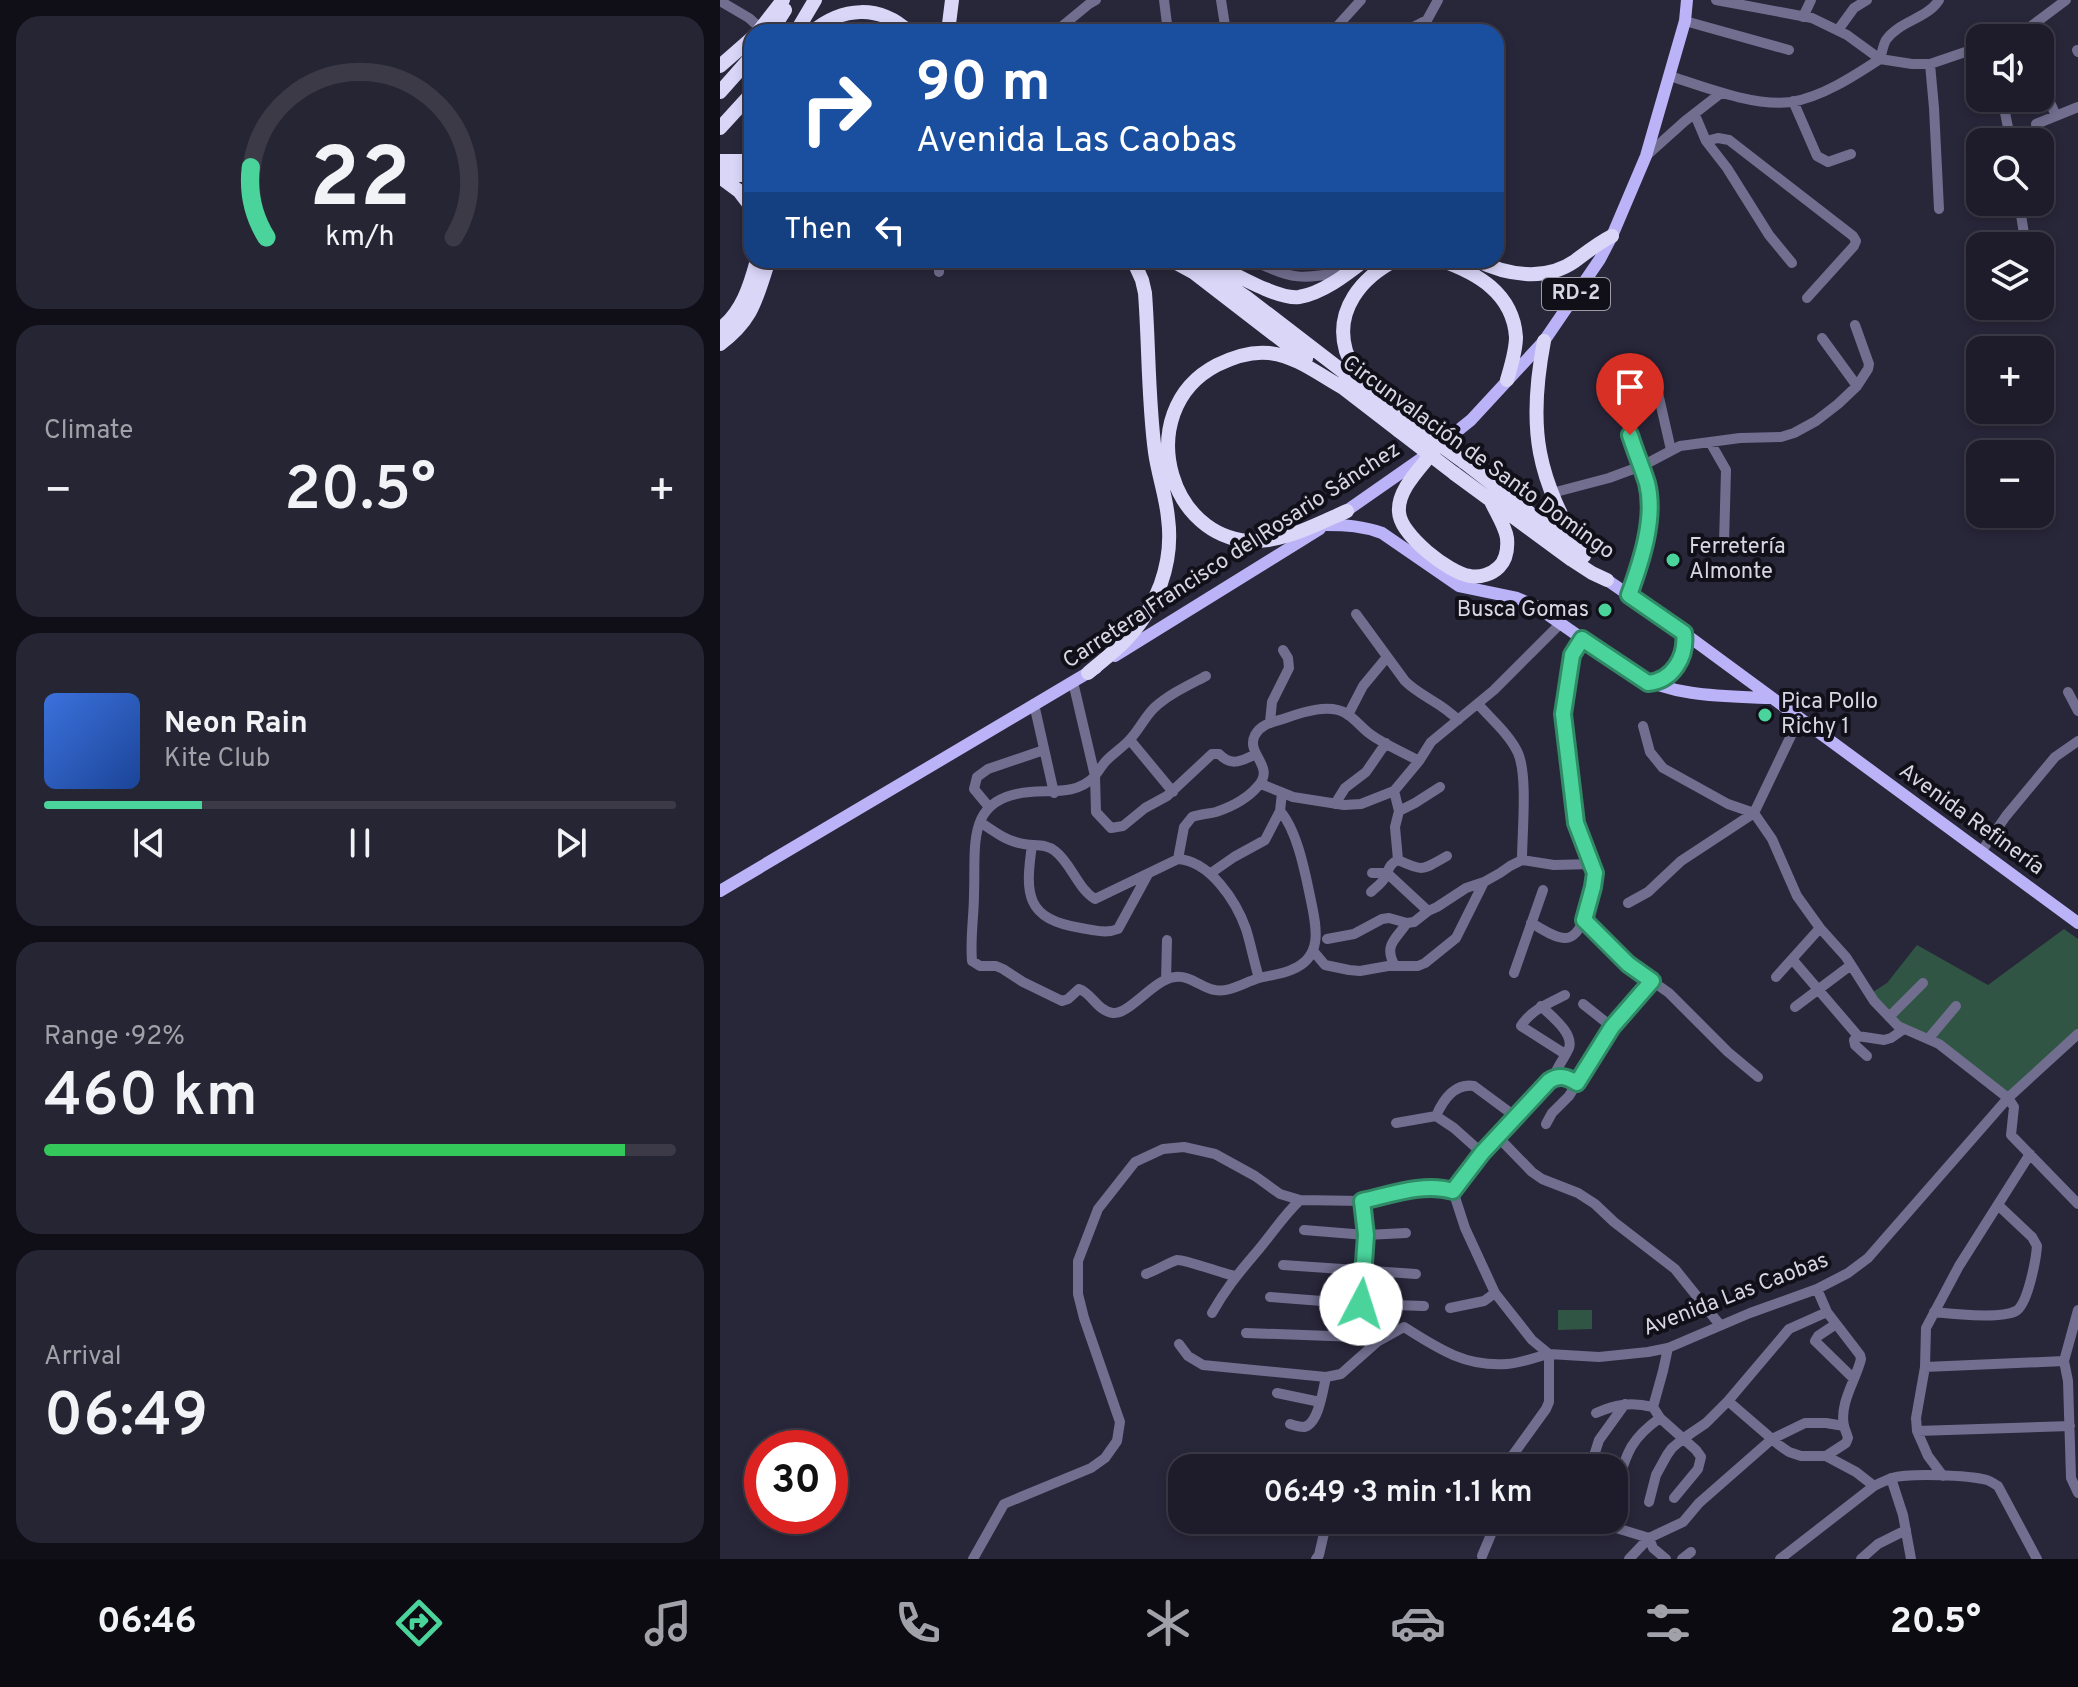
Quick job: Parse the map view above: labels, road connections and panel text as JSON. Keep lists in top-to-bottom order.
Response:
{
  "streets": {
    "highway": ["Circunvalación de Santo Domingo"],
    "main road": ["RD-2", "Carretera Francisco del Rosario Sánchez", "Avenida Refinería"],
    "street": ["Avenida Las Caobas"]
  },
  "crossings": [
    ["Circunvalación de Santo Domingo", "Avenida Refinería"]
  ],
  "places": ["Ferretería Almonte", "Busca Gomas", "Pica Pollo Richy 1"],
  "page": {
    "map_buttons": ["+", "−"],
    "turn": ["90 m", "Avenida Las Caobas"],
    "then": "Then",
    "tile": [
      "Climate",
      ["Range · 92%", "460 km"],
      ["Arrival", "06:49"]
    ],
    "heat": ["−", "20.5°", "+"],
    "song": ["Neon Rain", "Kite Club"],
    "limit": "30",
    "trip": "06:49 · 3 min · 1.1 km",
    "tabs": ["06:46", "20.5°"],
    "gauge": ["22", "km/h"]
  }
}
